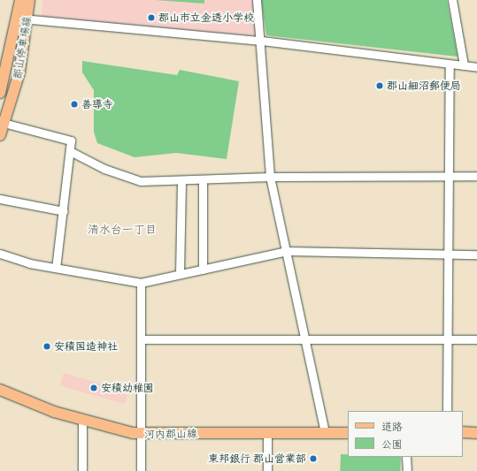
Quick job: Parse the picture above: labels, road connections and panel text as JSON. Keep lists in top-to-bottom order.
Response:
{
  "streets": {
    "main road": ["郡山停車場線", "河内郡山線"]
  },
  "districts": ["清水台一丁目"],
  "places": [
    "郡山市立金透小学校",
    "郡山細沼郵便局",
    "善導寺",
    "安積国造神社",
    "安積幼稚園",
    "東邦銀行 郡山営業部"
  ],
  "legend": ["道路", "公園"]
}
